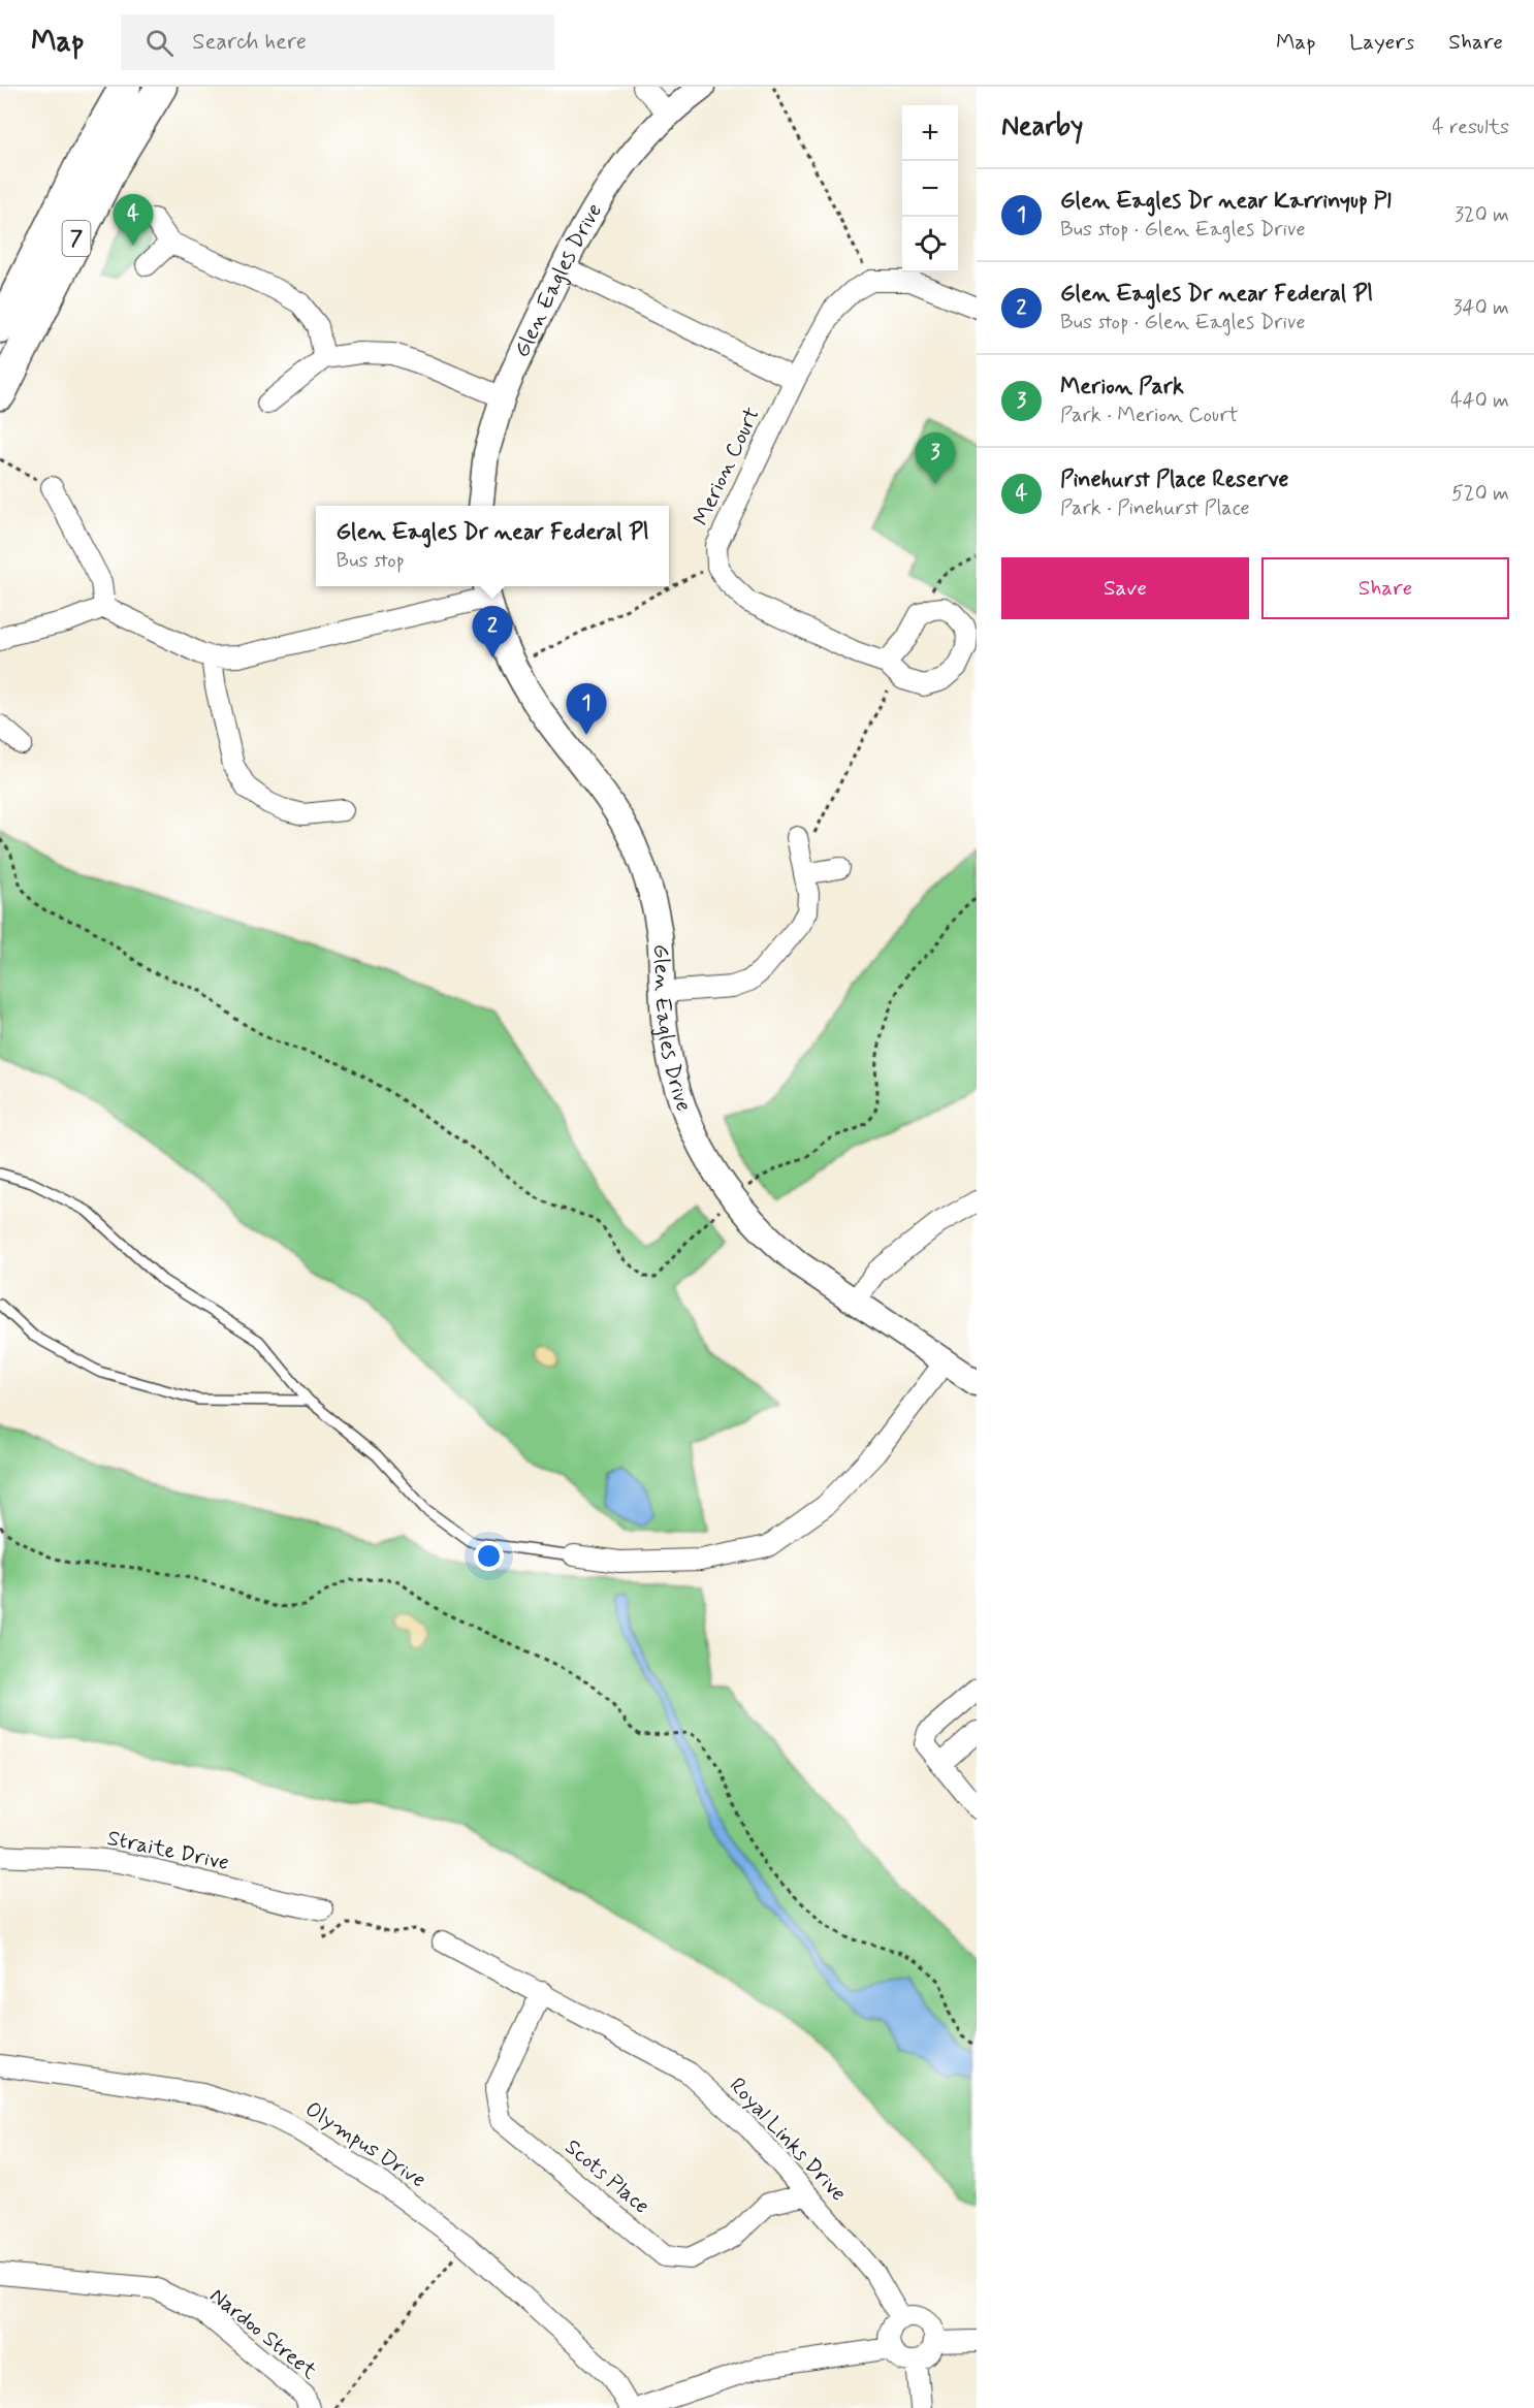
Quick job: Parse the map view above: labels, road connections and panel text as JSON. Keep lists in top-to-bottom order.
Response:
{
  "streets": {
    "main road": ["7"],
    "street": [
      "Glen Eagles Drive",
      "Merion Court",
      "Straite Drive",
      "Royal Links Drive",
      "Olympus Drive",
      "Scots Place",
      "Nardoo Street"
    ]
  },
  "crossings": [
    ["Royal Links Drive", "Scots Place"]
  ],
  "page": {
    "header": "Map",
    "search": "Search here",
    "nav": ["Map", "Layers", "Share"],
    "heading": ["Nearby", "4 results"],
    "map_buttons": ["+", "−"],
    "list": [
      {
        "mark": "1",
        "name": "Glen Eagles Dr near Karrinyup Pl",
        "note": "Bus stop · Glen Eagles Drive",
        "value": "320 m"
      },
      {
        "mark": "2",
        "name": "Glen Eagles Dr near Federal Pl",
        "note": "Bus stop · Glen Eagles Drive",
        "value": "340 m"
      },
      {
        "mark": "3",
        "name": "Merion Park",
        "note": "Park · Merion Court",
        "value": "440 m"
      },
      {
        "mark": "4",
        "name": "Pinehurst Place Reserve",
        "note": "Park · Pinehurst Place",
        "value": "520 m"
      }
    ],
    "pins": [
      "4",
      "3",
      "2",
      "1"
    ],
    "popup": ["Glen Eagles Dr near Federal Pl", "Bus stop"],
    "buttons": ["Save", "Share"]
  }
}
